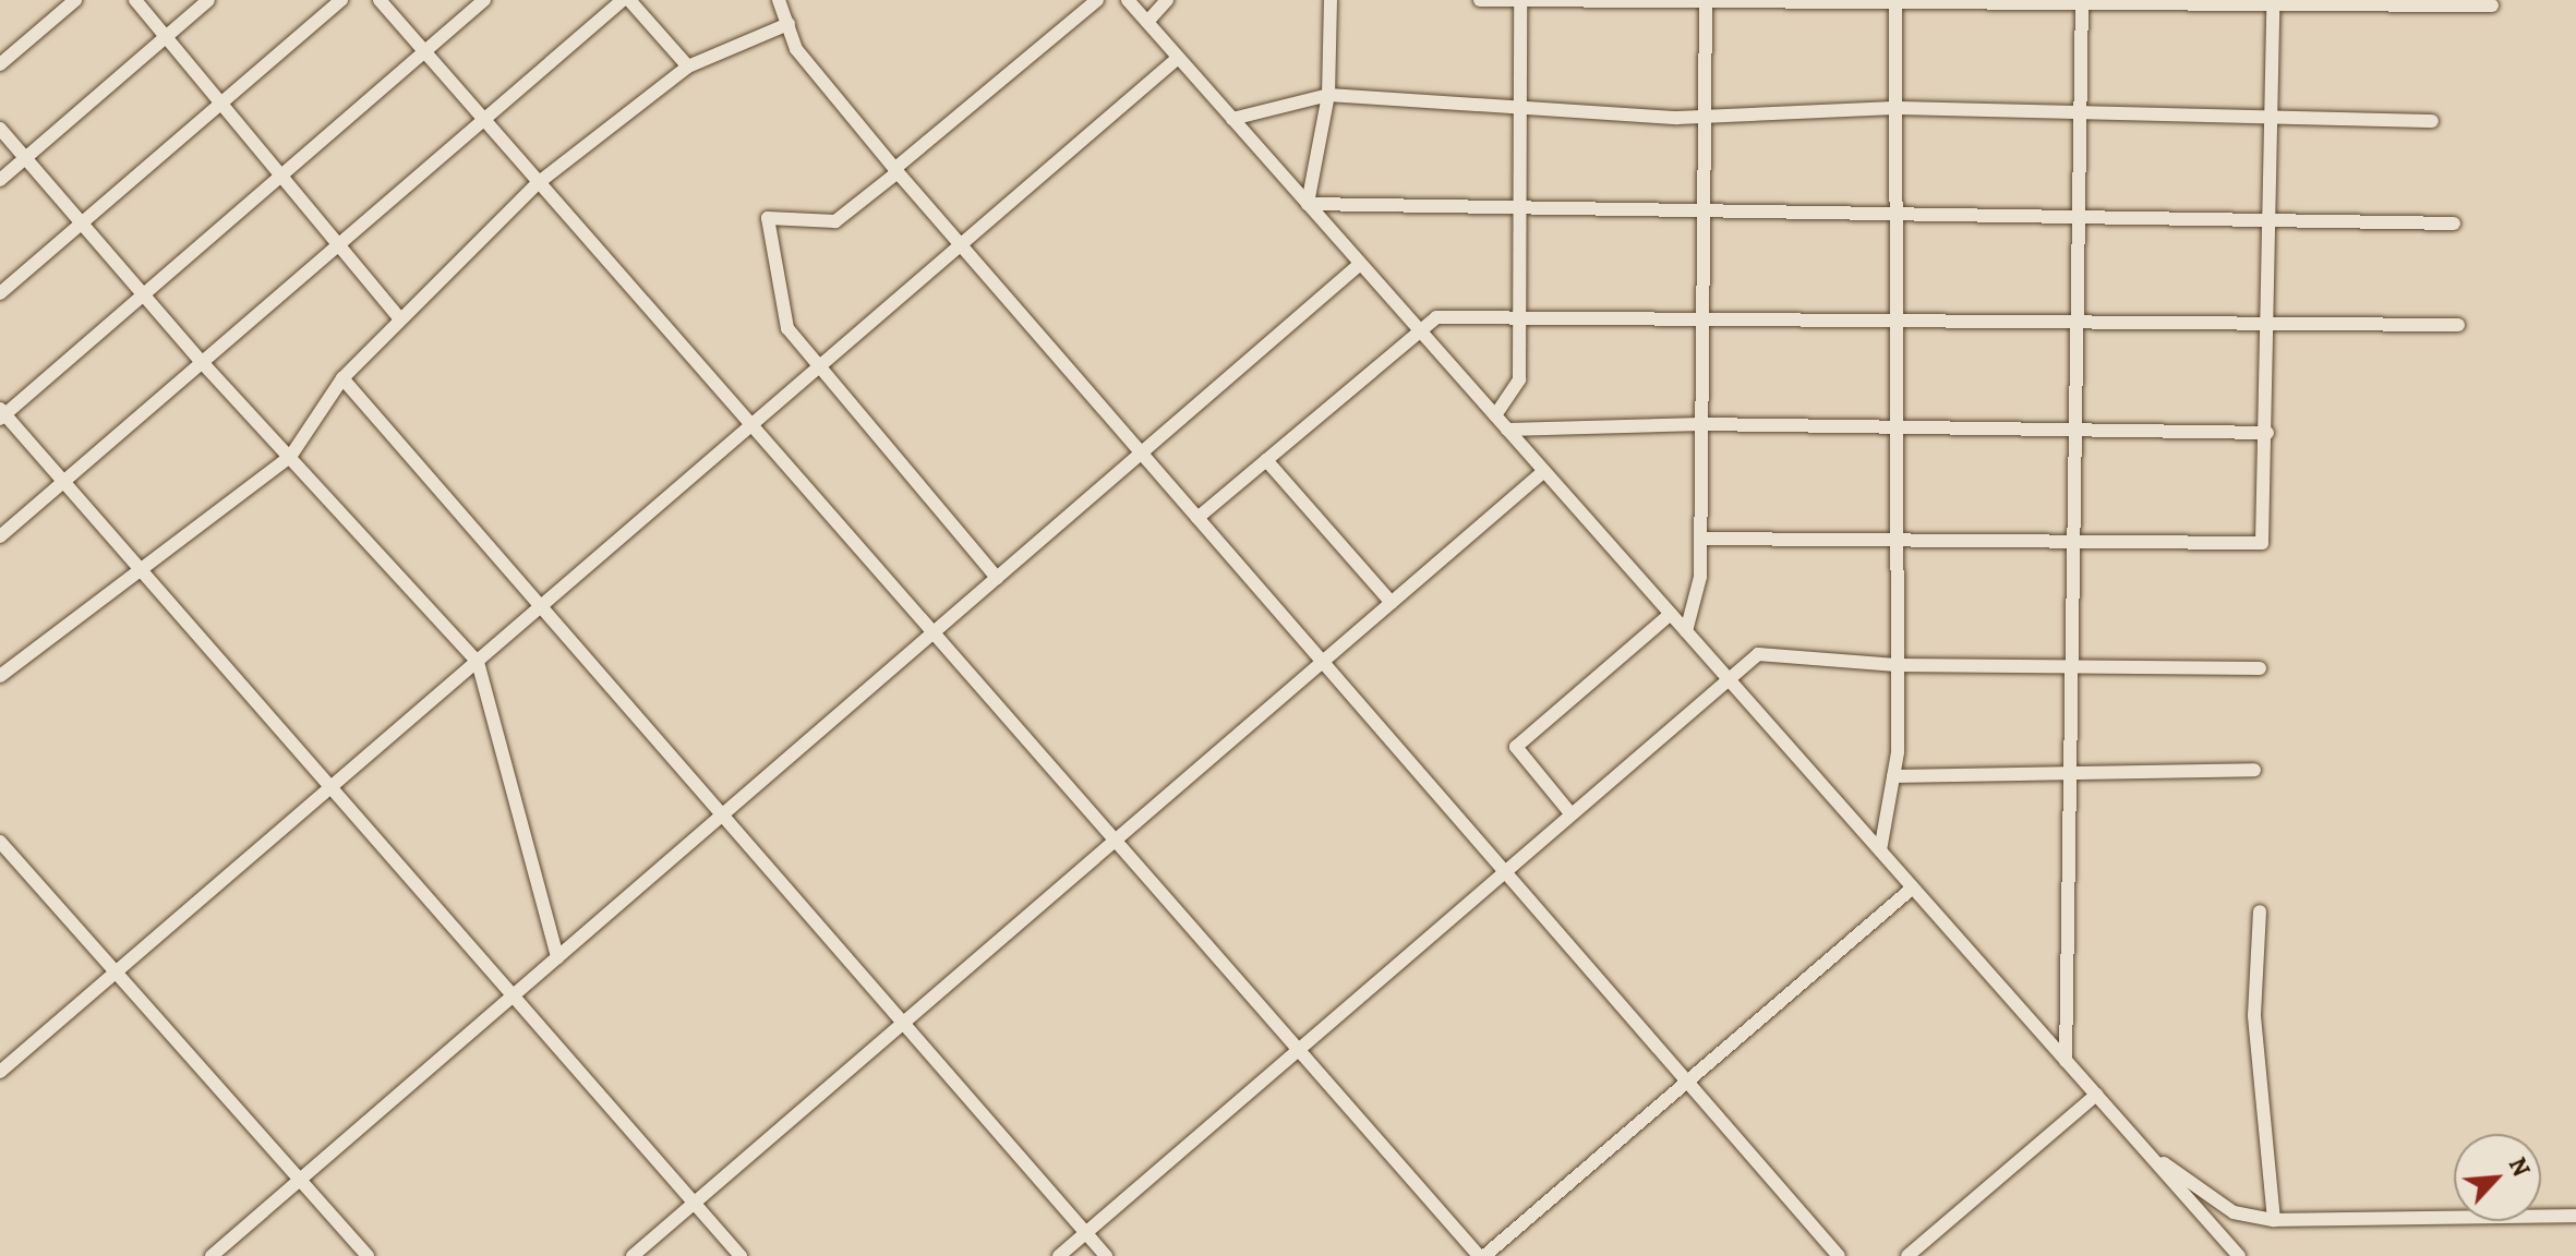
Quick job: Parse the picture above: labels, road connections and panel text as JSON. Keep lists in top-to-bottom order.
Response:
{
  "north": "top right"
}
